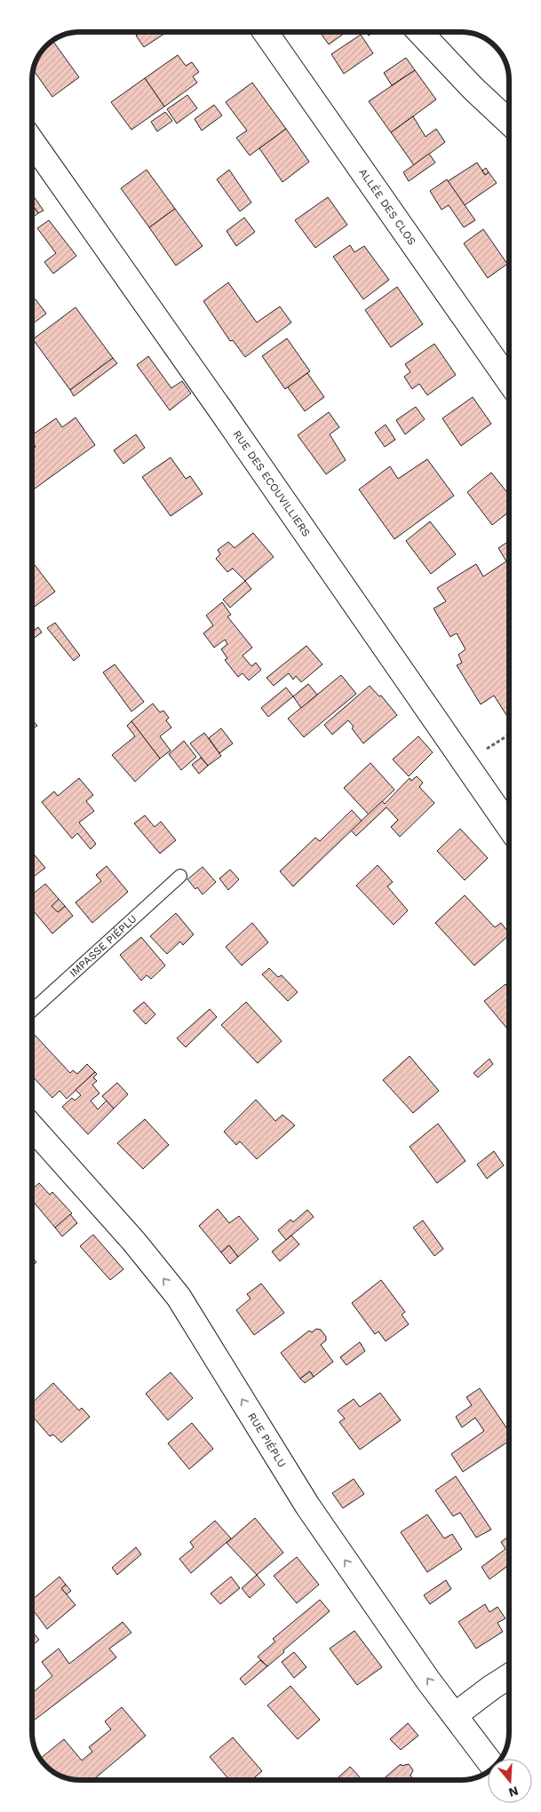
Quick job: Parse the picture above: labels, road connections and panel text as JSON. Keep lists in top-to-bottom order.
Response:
{
  "streets": {
    "street": ["ALLÉE DES CLOS", "RUE DES ECOUVILLIERS", "RUE PIÉPLU"],
    "lane": ["IMPASSE PIÉPLU"]
  },
  "one_way": ["RUE PIÉPLU"],
  "north": "bottom"
}
